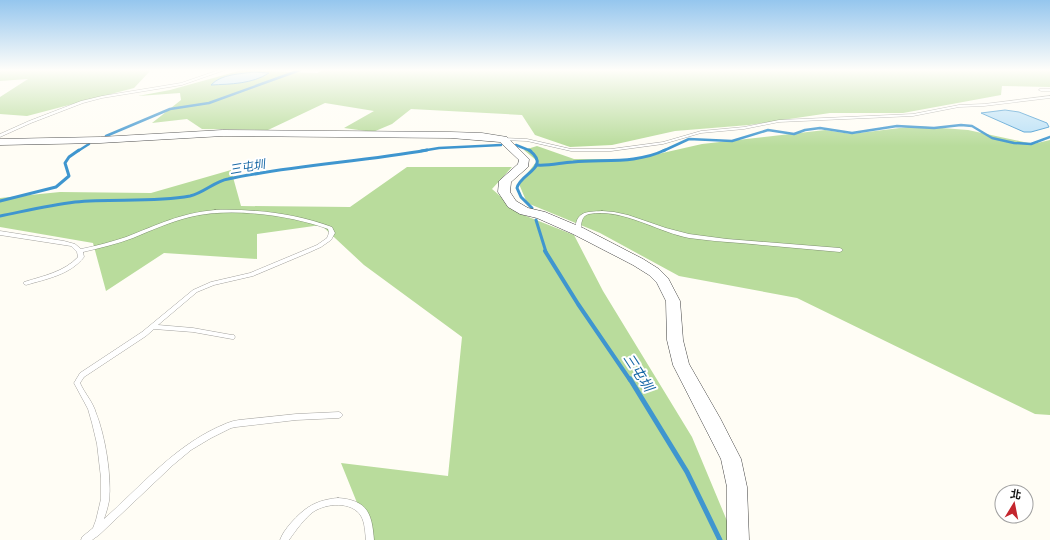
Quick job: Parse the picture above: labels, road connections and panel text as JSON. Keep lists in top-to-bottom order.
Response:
{
  "water": ["三屯圳"],
  "north": "top"
}
